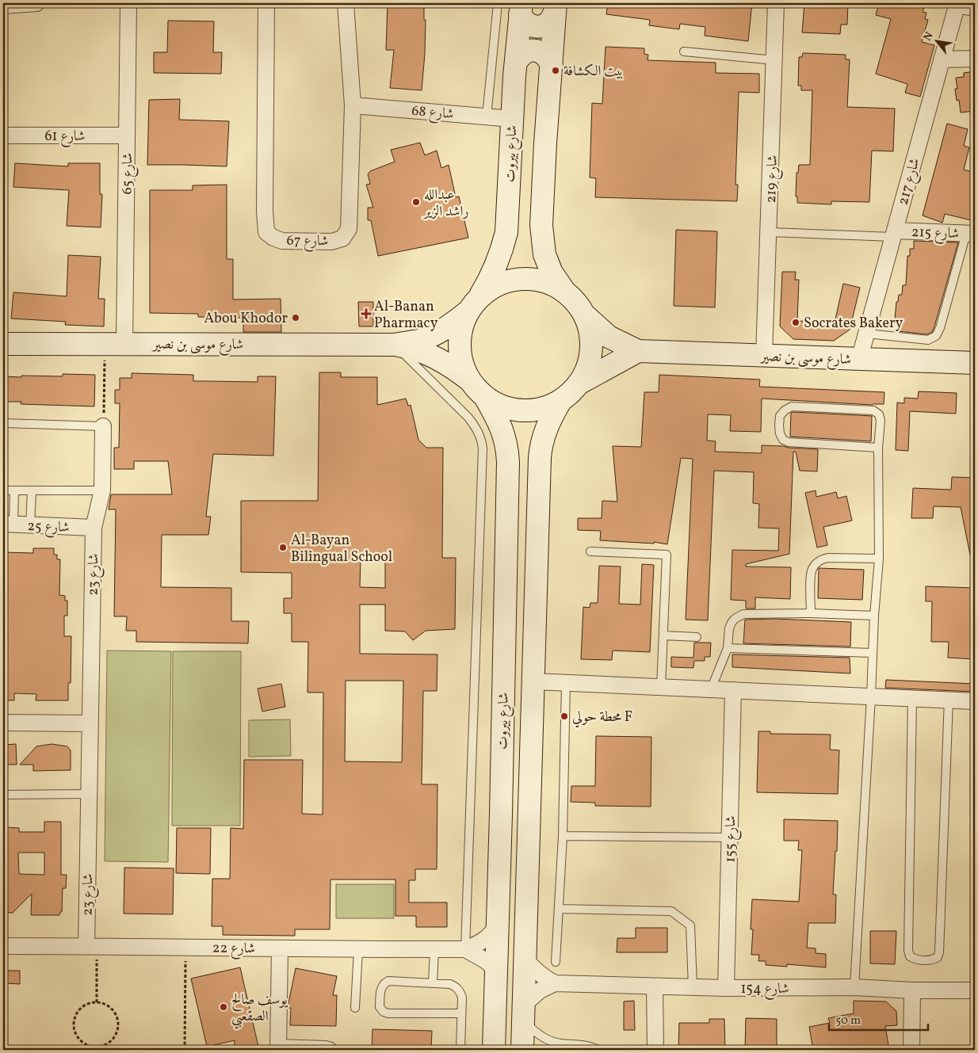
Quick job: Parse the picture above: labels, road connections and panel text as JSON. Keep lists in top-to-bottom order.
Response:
{
  "streets": {
    "main road": ["شارع بيروت", "شارع موسى بن نصير"],
    "street": [
      "شارع 68",
      "شارع 61",
      "شارع 65",
      "شارع 219",
      "شارع 217",
      "شارع 215",
      "شارع 67",
      "شارع 25",
      "شارع 23",
      "شارع 155",
      "شارع 22",
      "شارع 154"
    ]
  },
  "crossings": [
    ["شارع 68", "شارع بيروت"],
    ["شارع 68", "شارع 67"],
    ["شارع 61", "شارع 65"],
    ["شارع بيروت", "شارع موسى بن نصير"],
    ["شارع بيروت", "شارع 22"],
    ["شارع بيروت", "شارع 154"],
    ["شارع 65", "شارع موسى بن نصير"],
    ["شارع 219", "شارع موسى بن نصير"],
    ["شارع 217", "شارع 215"],
    ["شارع 217", "شارع موسى بن نصير"],
    ["شارع 25", "شارع 23"],
    ["شارع 23", "شارع 22"],
    ["شارع 155", "شارع 154"]
  ],
  "places": {
    "other": [
      "بيت الكشافة",
      "عبدالله راشد الزير",
      "Abou Khodor",
      "Socrates Bakery",
      "Al-Bayan Bilingual School",
      "محطة حولي F",
      "يوسف صالح الصقعبي"
    ],
    "health": ["Al-Banan Pharmacy"]
  },
  "scale_bar": "50 m",
  "north": "top left"
}
